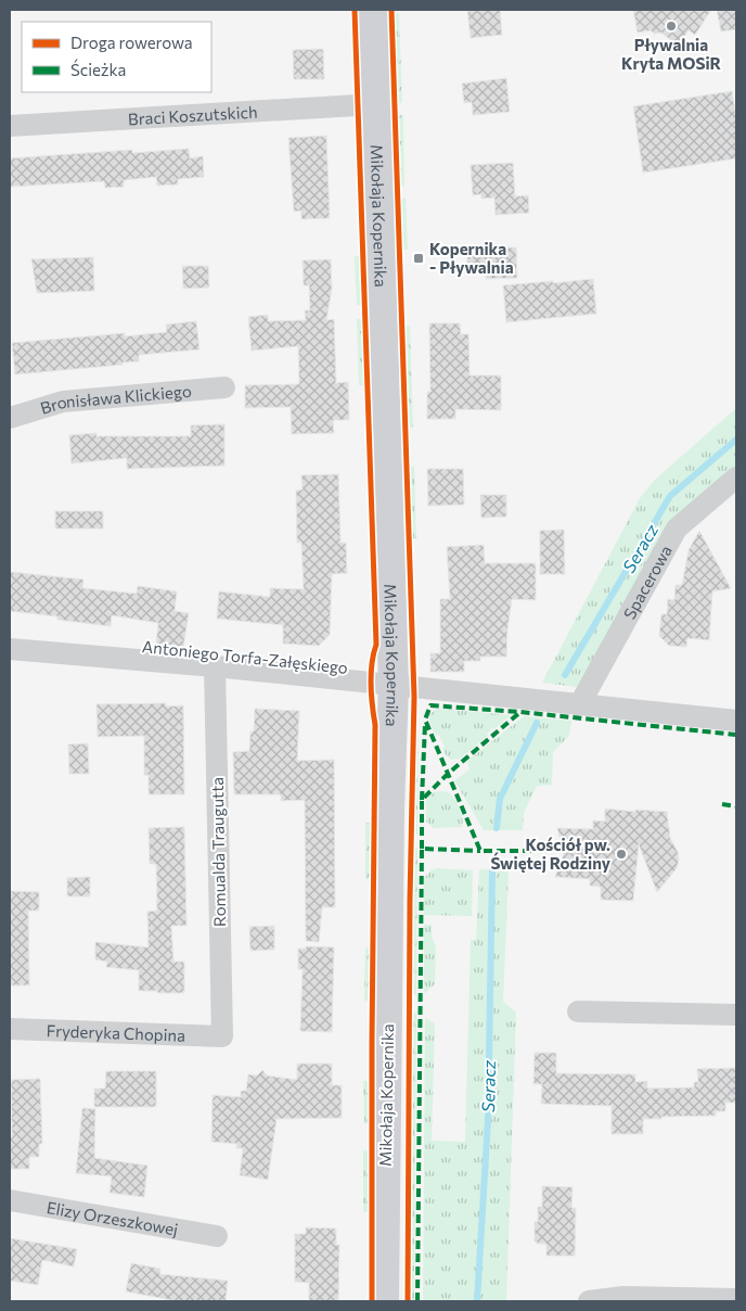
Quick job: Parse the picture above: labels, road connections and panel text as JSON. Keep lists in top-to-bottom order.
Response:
{
  "streets": {
    "street": [
      "Braci Koszutskich",
      "Mikołaja Kopernika",
      "Bronisława Klickiego",
      "Spacerowa",
      "Antoniego Torfa-Załęskiego",
      "Romualda Traugutta",
      "Fryderyka Chopina",
      "Elizy Orzeszkowej"
    ]
  },
  "crossings": [
    ["Braci Koszutskich", "Mikołaja Kopernika"],
    ["Mikołaja Kopernika", "Antoniego Torfa-Załęskiego"],
    ["Spacerowa", "Antoniego Torfa-Załęskiego"],
    ["Antoniego Torfa-Załęskiego", "Romualda Traugutta"],
    ["Romualda Traugutta", "Fryderyka Chopina"]
  ],
  "water": ["Seracz"],
  "places": {
    "other": ["Pływalnia Kryta MOSiR", "Kościół pw. Świętej Rodziny"],
    "transit": ["Kopernika - Pływalnia"]
  },
  "legend": ["Droga rowerowa", "Ścieżka"]
}
